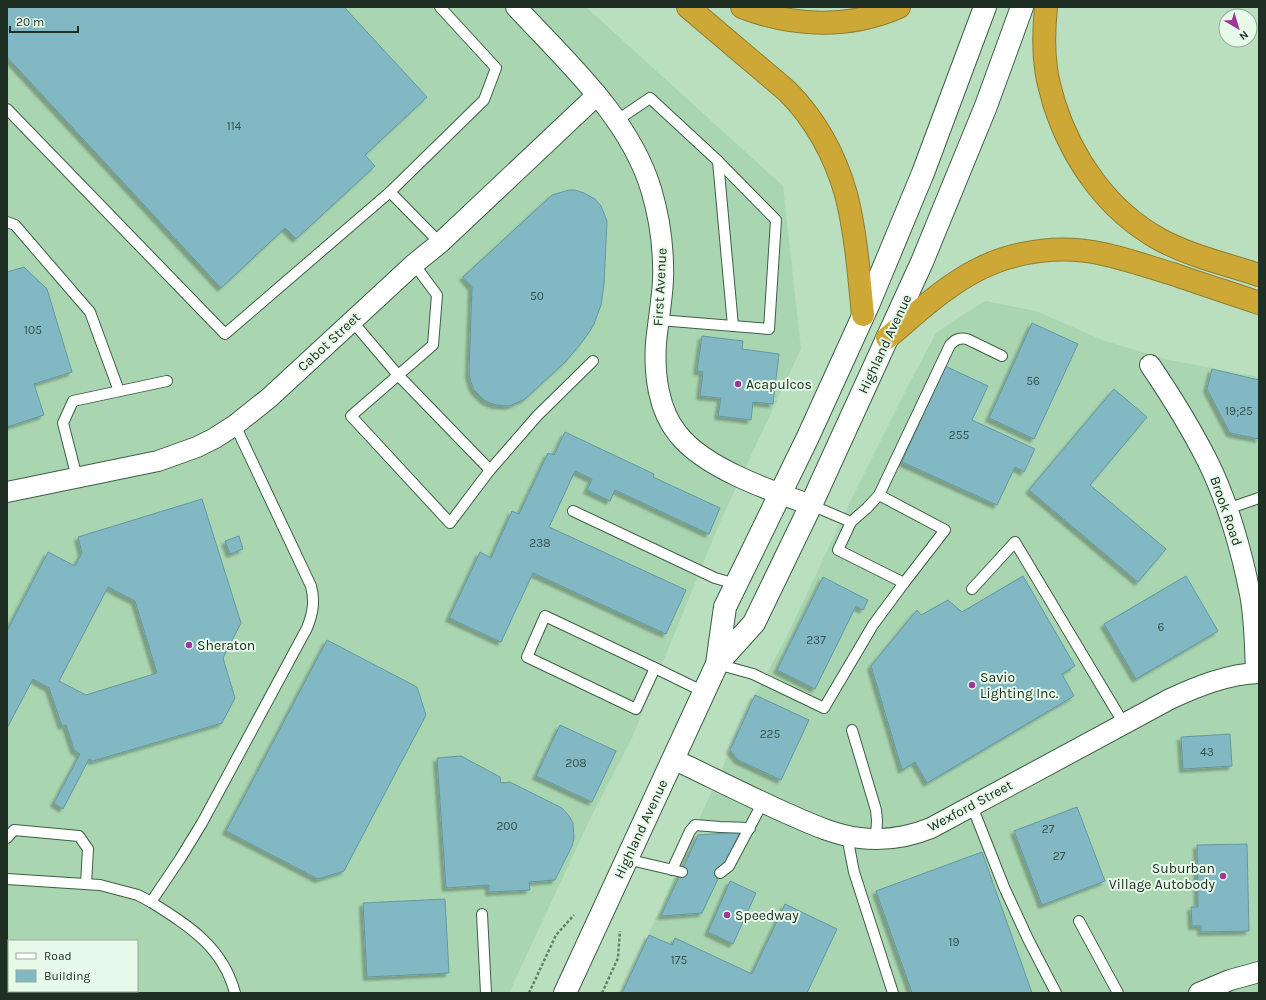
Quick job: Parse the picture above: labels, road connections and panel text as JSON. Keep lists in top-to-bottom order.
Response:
{
  "streets": {
    "main road": ["Highland Avenue"],
    "street": [
      "First Avenue",
      "Cabot Street",
      "Brook Road",
      "Wexford Street"
    ]
  },
  "crossings": [
    ["First Avenue", "Cabot Street"],
    ["First Avenue", "Highland Avenue"],
    ["Highland Avenue", "Wexford Street"],
    ["Brook Road", "Wexford Street"]
  ],
  "places": [
    "Acapulcos",
    "Sheraton",
    "Savio Lighting Inc.",
    "Suburban Village Autobody",
    "Speedway"
  ],
  "house_numbers": [
    "114",
    "50",
    "105",
    "56",
    "19;25",
    "255",
    "238",
    "6",
    "237",
    "225",
    "43",
    "208",
    "200",
    "27",
    "27",
    "19",
    "175"
  ],
  "legend": ["Road", "Building"],
  "scale_bar": "20 m",
  "north": "bottom right"
}
